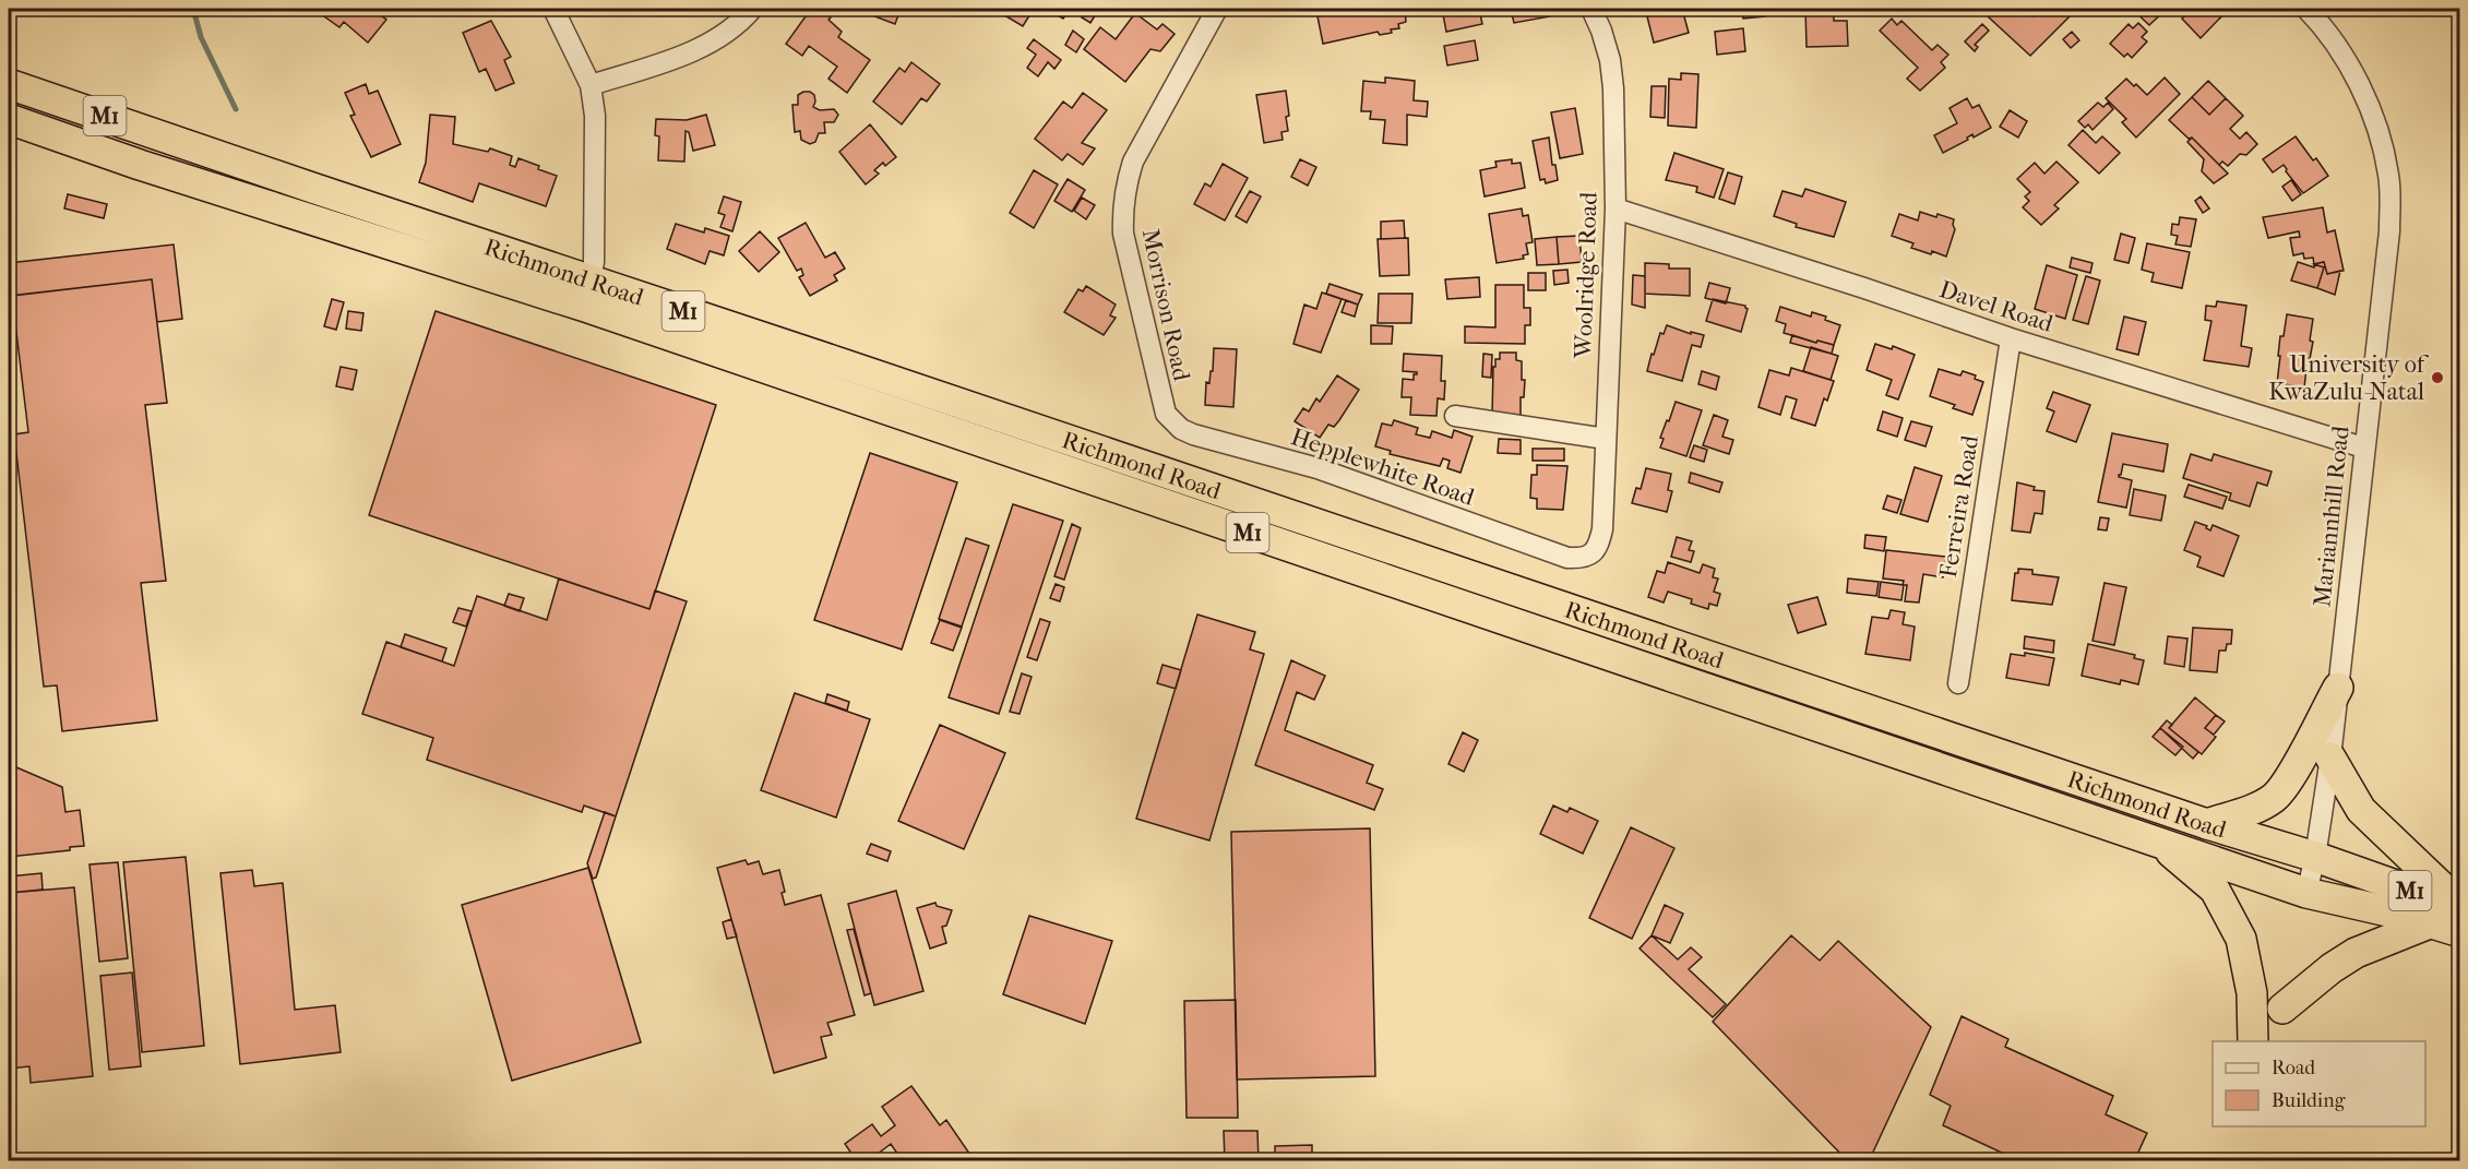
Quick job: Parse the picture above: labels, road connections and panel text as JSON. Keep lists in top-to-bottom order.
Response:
{
  "streets": {
    "highway": ["M1", "Richmond Road"],
    "street": [
      "Woolridge Road",
      "Morrison Road",
      "Davel Road",
      "Hepplewhite Road",
      "Ferreira Road",
      "Mariannhill Road"
    ]
  },
  "crossings": [
    ["Richmond Road", "Mariannhill Road"],
    ["Woolridge Road", "Davel Road"],
    ["Woolridge Road", "Hepplewhite Road"],
    ["Morrison Road", "Hepplewhite Road"],
    ["Davel Road", "Ferreira Road"],
    ["Davel Road", "Mariannhill Road"]
  ],
  "places": ["University of KwaZulu-Natal"],
  "legend": ["Road", "Building"]
}
